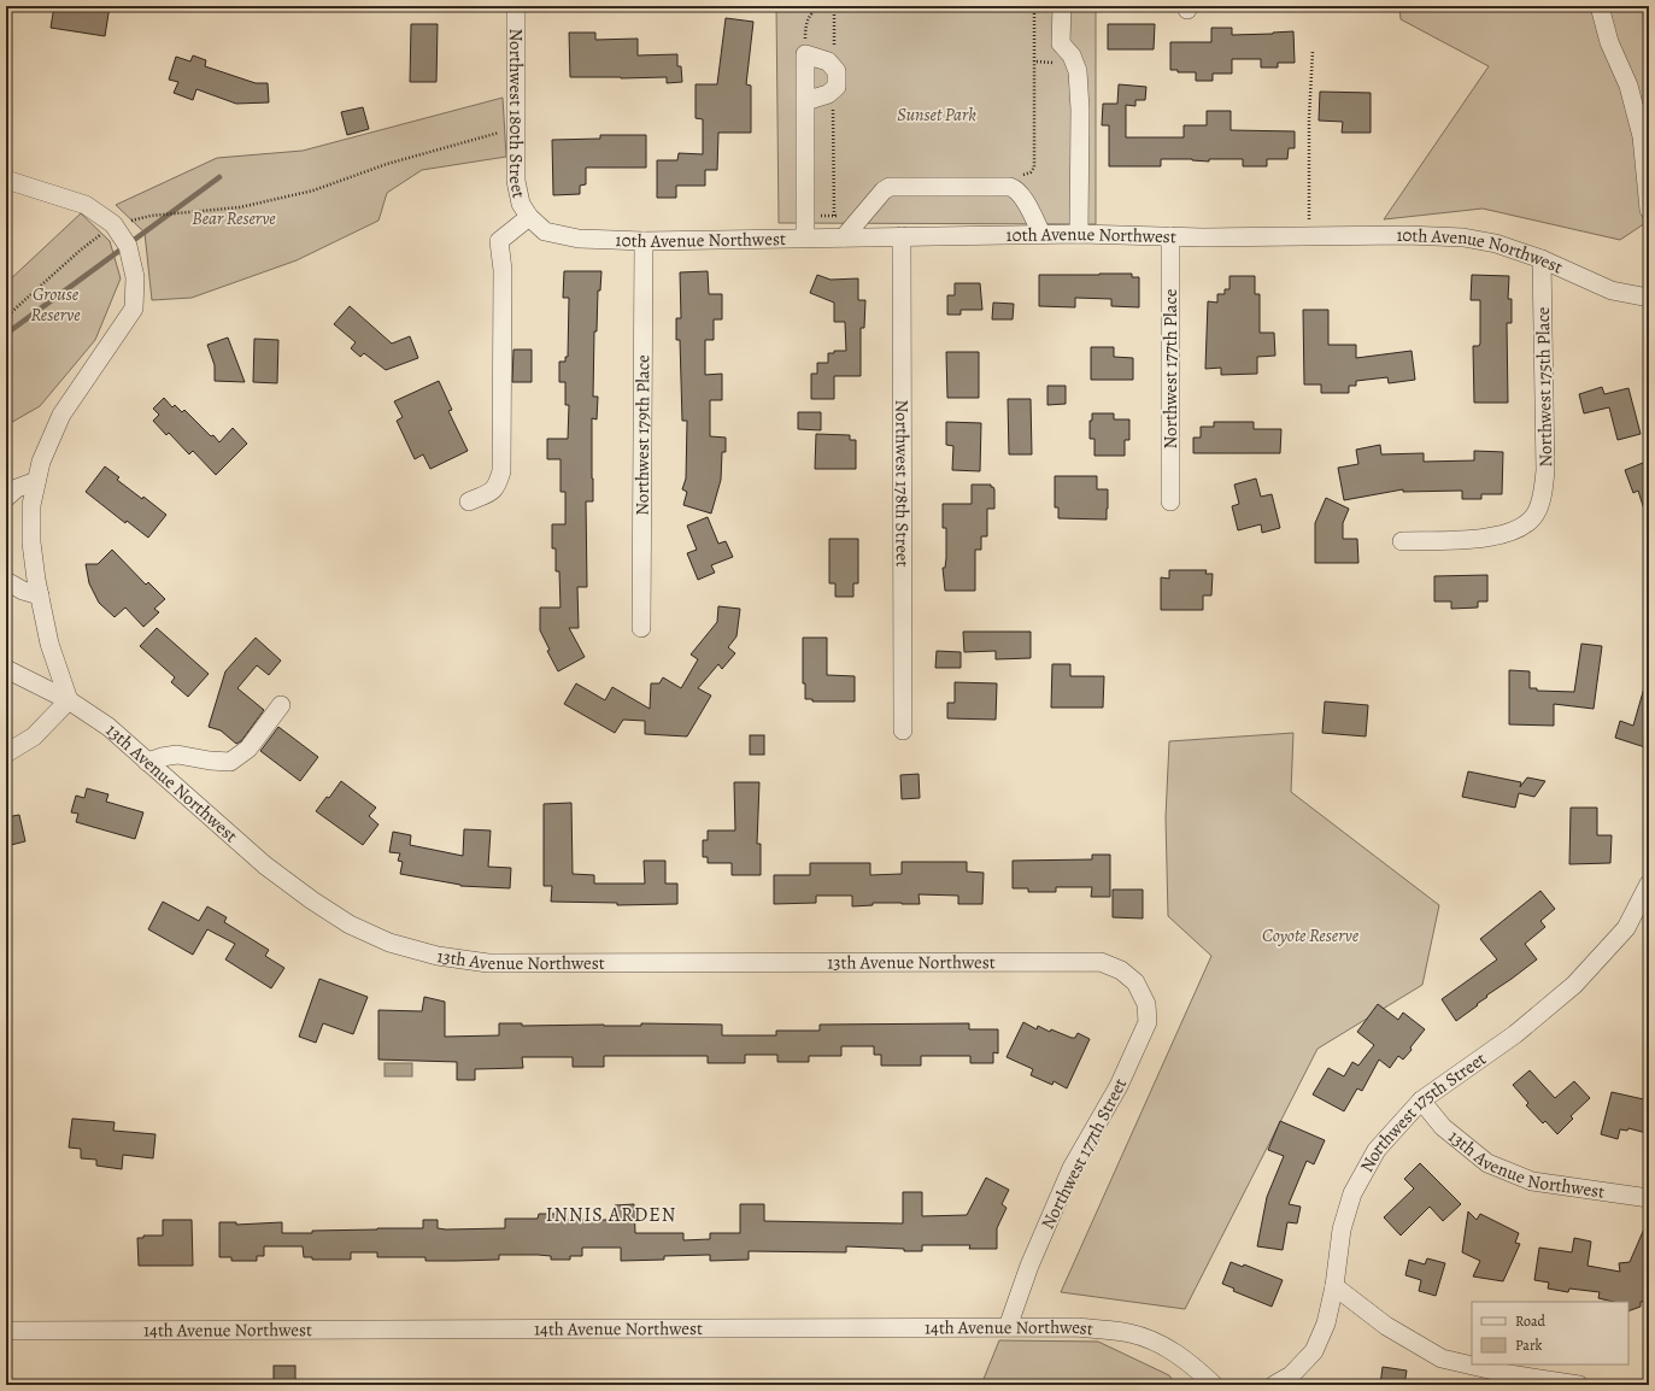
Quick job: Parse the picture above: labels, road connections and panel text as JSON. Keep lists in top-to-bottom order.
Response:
{
  "streets": {
    "street": [
      "Northwest 180th Street",
      "10th Avenue Northwest",
      "Northwest 177th Place",
      "Northwest 175th Place",
      "Northwest 179th Place",
      "Northwest 178th Street",
      "13th Avenue Northwest",
      "Northwest 175th Street",
      "Northwest 177th Street",
      "14th Avenue Northwest"
    ]
  },
  "crossings": [
    ["Northwest 180th Street", "10th Avenue Northwest"],
    ["10th Avenue Northwest", "Northwest 177th Place"],
    ["10th Avenue Northwest", "Northwest 175th Place"],
    ["10th Avenue Northwest", "Northwest 179th Place"],
    ["10th Avenue Northwest", "Northwest 178th Street"],
    ["13th Avenue Northwest", "Northwest 175th Street"],
    ["13th Avenue Northwest", "Northwest 177th Street"],
    ["Northwest 177th Street", "14th Avenue Northwest"]
  ],
  "districts": ["INNIS ARDEN"],
  "parks": [
    "Sunset Park",
    "Bear Reserve",
    "Grouse Reserve",
    "Coyote Reserve"
  ],
  "legend": ["Road", "Park"]
}
